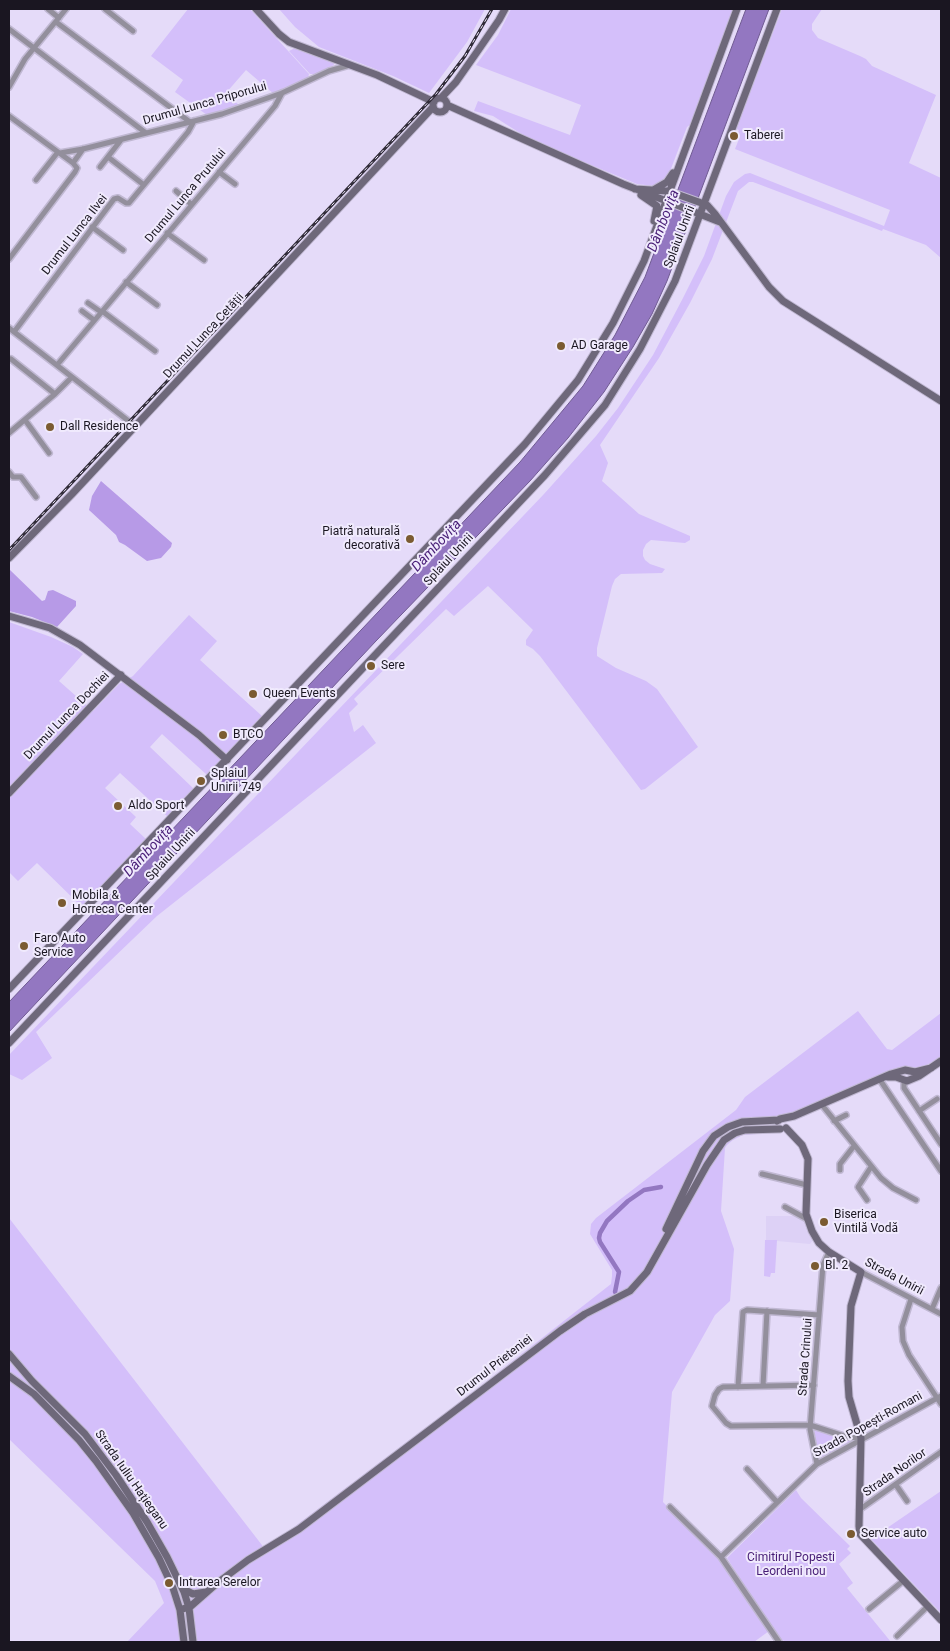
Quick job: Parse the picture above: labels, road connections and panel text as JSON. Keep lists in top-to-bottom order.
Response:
{
  "streets": {
    "street": [
      "Drumul Lunca Priporului",
      "Drumul Lunca Prutului",
      "Drumul Lunca Ilvei",
      "Splaiul Unirii",
      "Drumul Lunca Cetății",
      "Drumul Lunca Dochiei",
      "Strada Unirii",
      "Strada Crinului",
      "Drumul Prieteniei",
      "Strada Popești-Romani",
      "Strada Norilor",
      "Strada Iuliu Hațieganu"
    ]
  },
  "crossings": [
    ["Drumul Lunca Priporului", "Drumul Lunca Prutului"],
    ["Drumul Lunca Priporului", "Drumul Lunca Ilvei"],
    ["Strada Unirii", "Strada Crinului"],
    ["Strada Crinului", "Strada Popești-Romani"],
    ["Drumul Prieteniei", "Strada Iuliu Hațieganu"]
  ],
  "water": ["Dâmbovița"],
  "parks": ["Cimitirul Popesti Leordeni nou"],
  "places": [
    "Taberei",
    "AD Garage",
    "Dall Residence",
    "Piatră naturală decorativă",
    "Sere",
    "Queen Events",
    "BTCO",
    "Splaiul Unirii 749",
    "Aldo Sport",
    "Mobila & Horreca Center",
    "Faro Auto Service",
    "Biserica Vintilă Vodă",
    "Bl. 2",
    "Service auto",
    "Intrarea Serelor"
  ]
}
